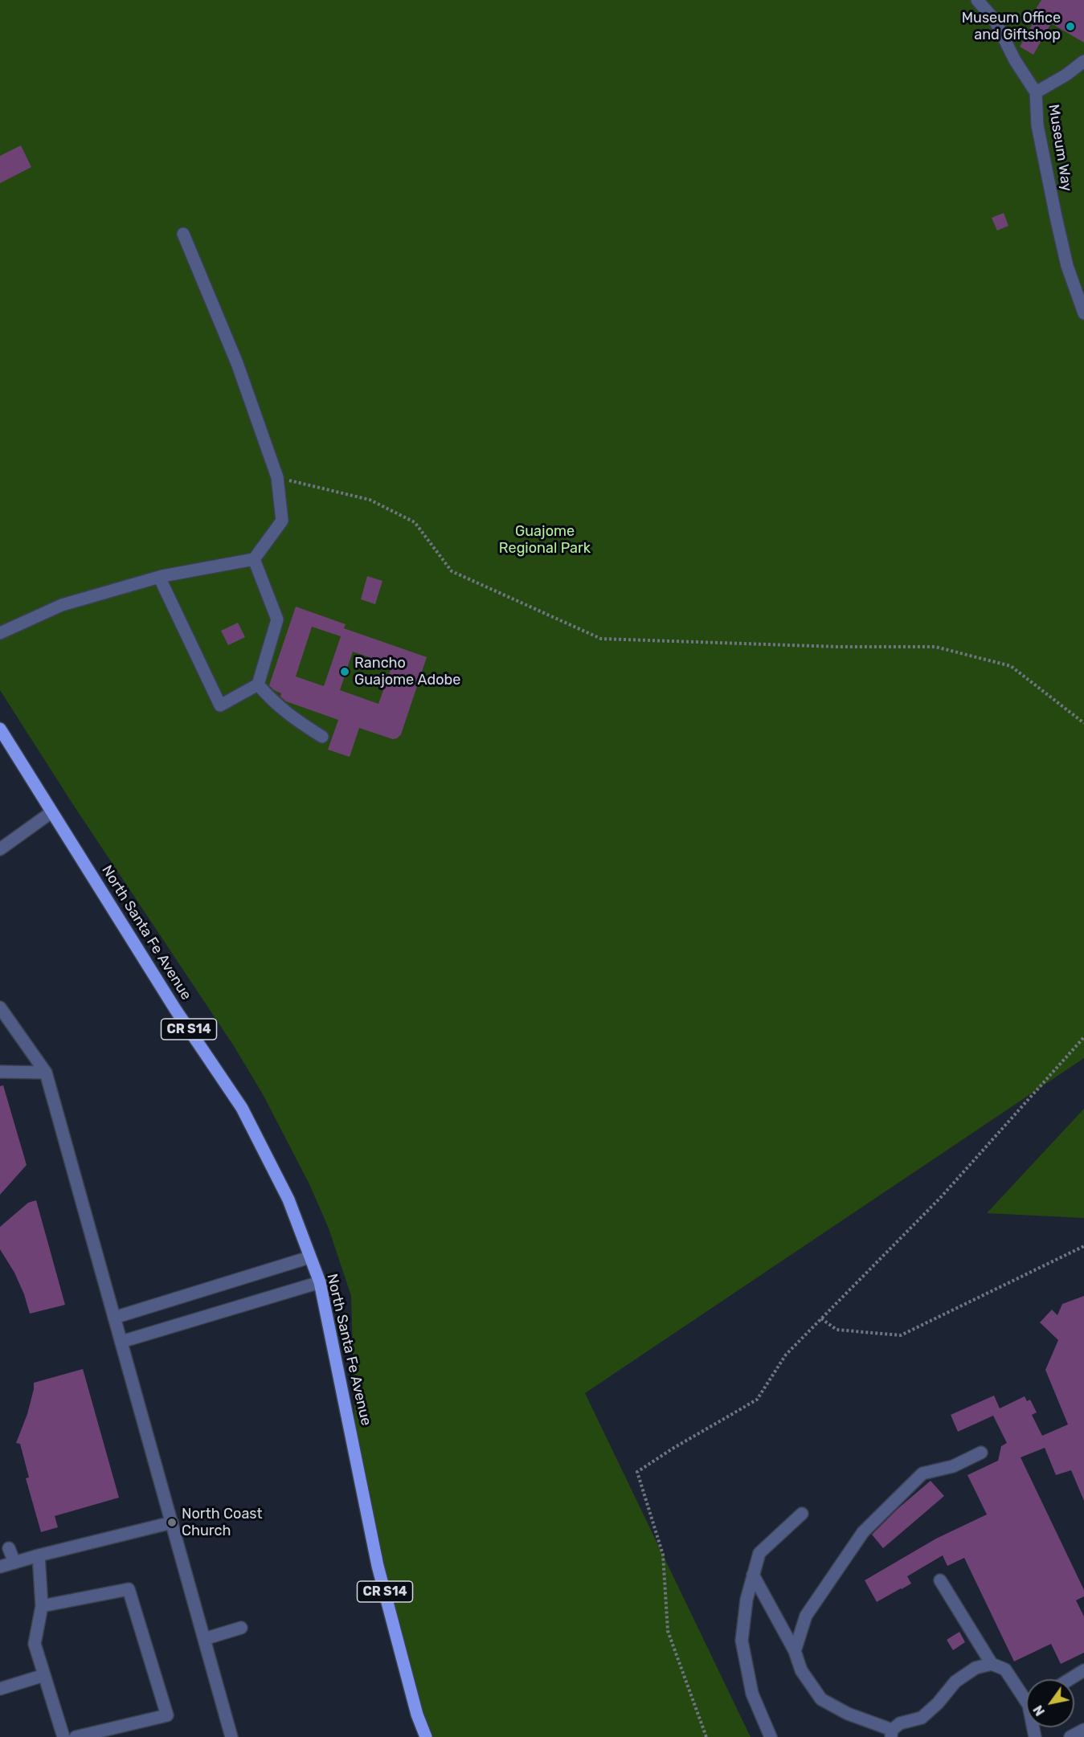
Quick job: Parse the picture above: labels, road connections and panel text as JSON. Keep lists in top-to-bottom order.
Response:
{
  "streets": {
    "main road": ["North Santa Fe Avenue", "CR S14"],
    "street": ["Museum Way"]
  },
  "parks": ["Guajome Regional Park"],
  "places": ["Museum Office and Giftshop", "Rancho Guajome Adobe", "North Coast Church"],
  "north": "bottom left"
}
